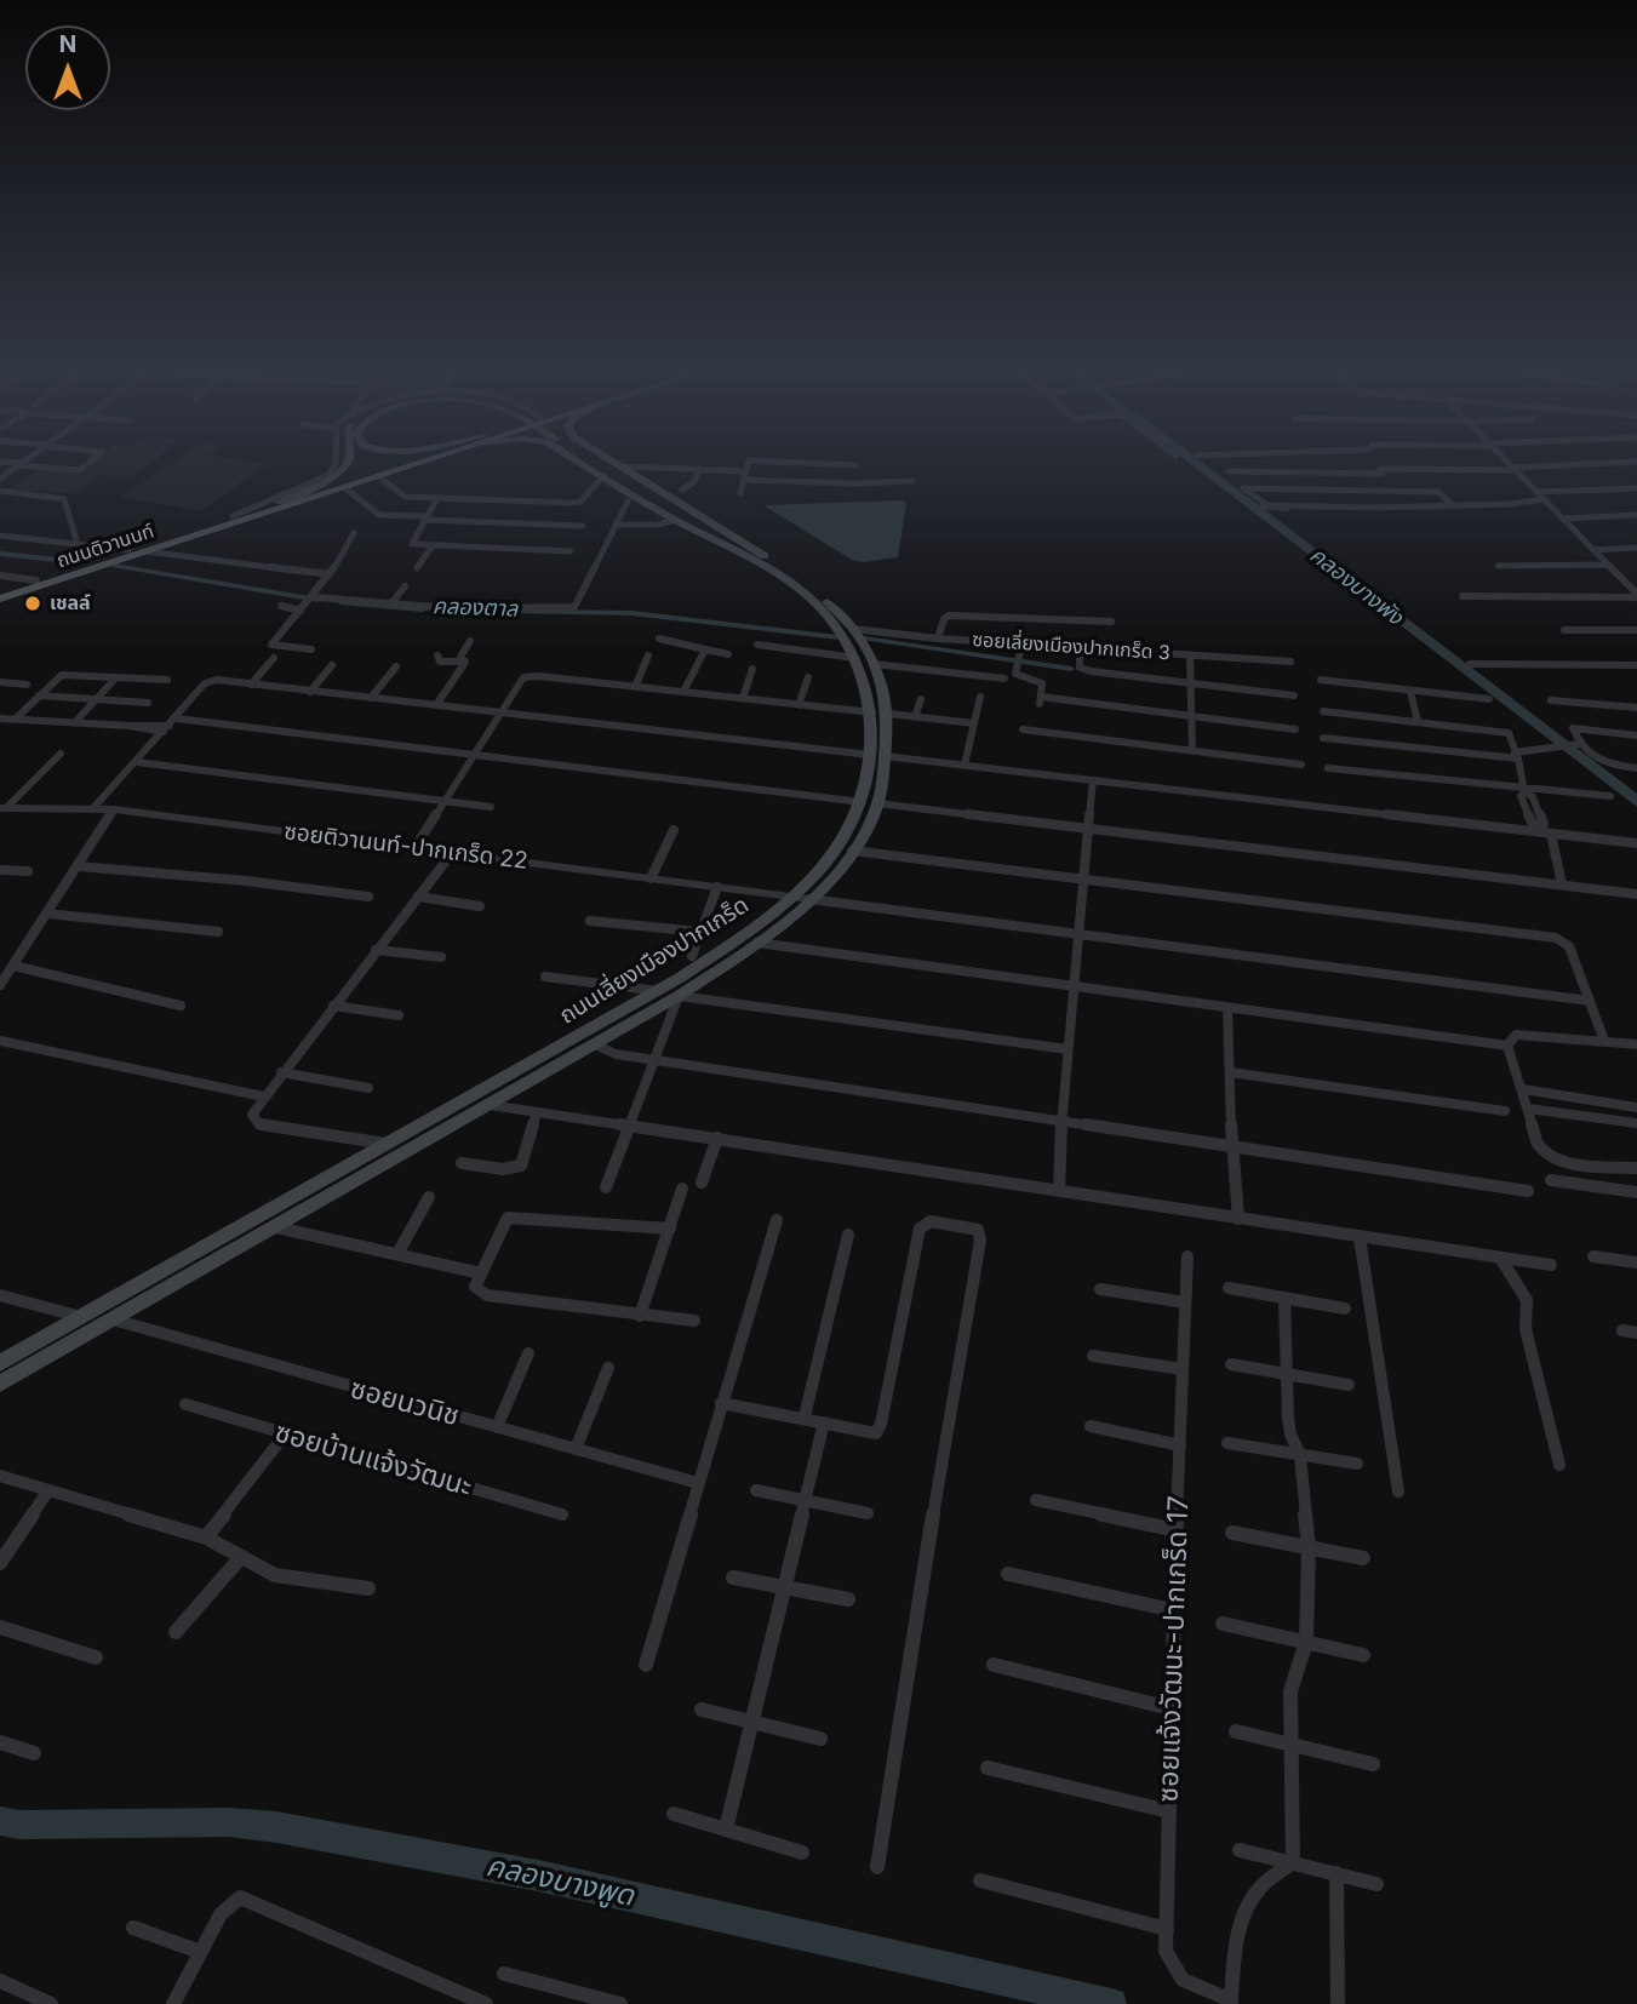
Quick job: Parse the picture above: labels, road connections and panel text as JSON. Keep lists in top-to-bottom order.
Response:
{
  "streets": {
    "main road": ["ถนนติวานนท์", "ถนนเลี่ยงเมืองปากเกร็ด"],
    "street": [
      "ซอยเลี่ยงเมืองปากเกร็ด 3",
      "ซอยติวานนท์-ปากเกร็ด 22",
      "ซอยนวนิช",
      "ซอยบ้านแจ้งวัฒนะ",
      "ซอยแจ้งวัฒนะ-ปากเกร็ด 17"
    ]
  },
  "crossings": [
    ["ซอยเลี่ยงเมืองปากเกร็ด 3", "ถนนเลี่ยงเมืองปากเกร็ด"],
    ["ซอยติวานนท์-ปากเกร็ด 22", "ถนนเลี่ยงเมืองปากเกร็ด"],
    ["ถนนเลี่ยงเมืองปากเกร็ด", "ซอยนวนิช"]
  ],
  "water": ["คลองบางพัง", "คลองตาล", "คลองบางพูด"],
  "places": ["เชลล์"],
  "north": "top"
}
